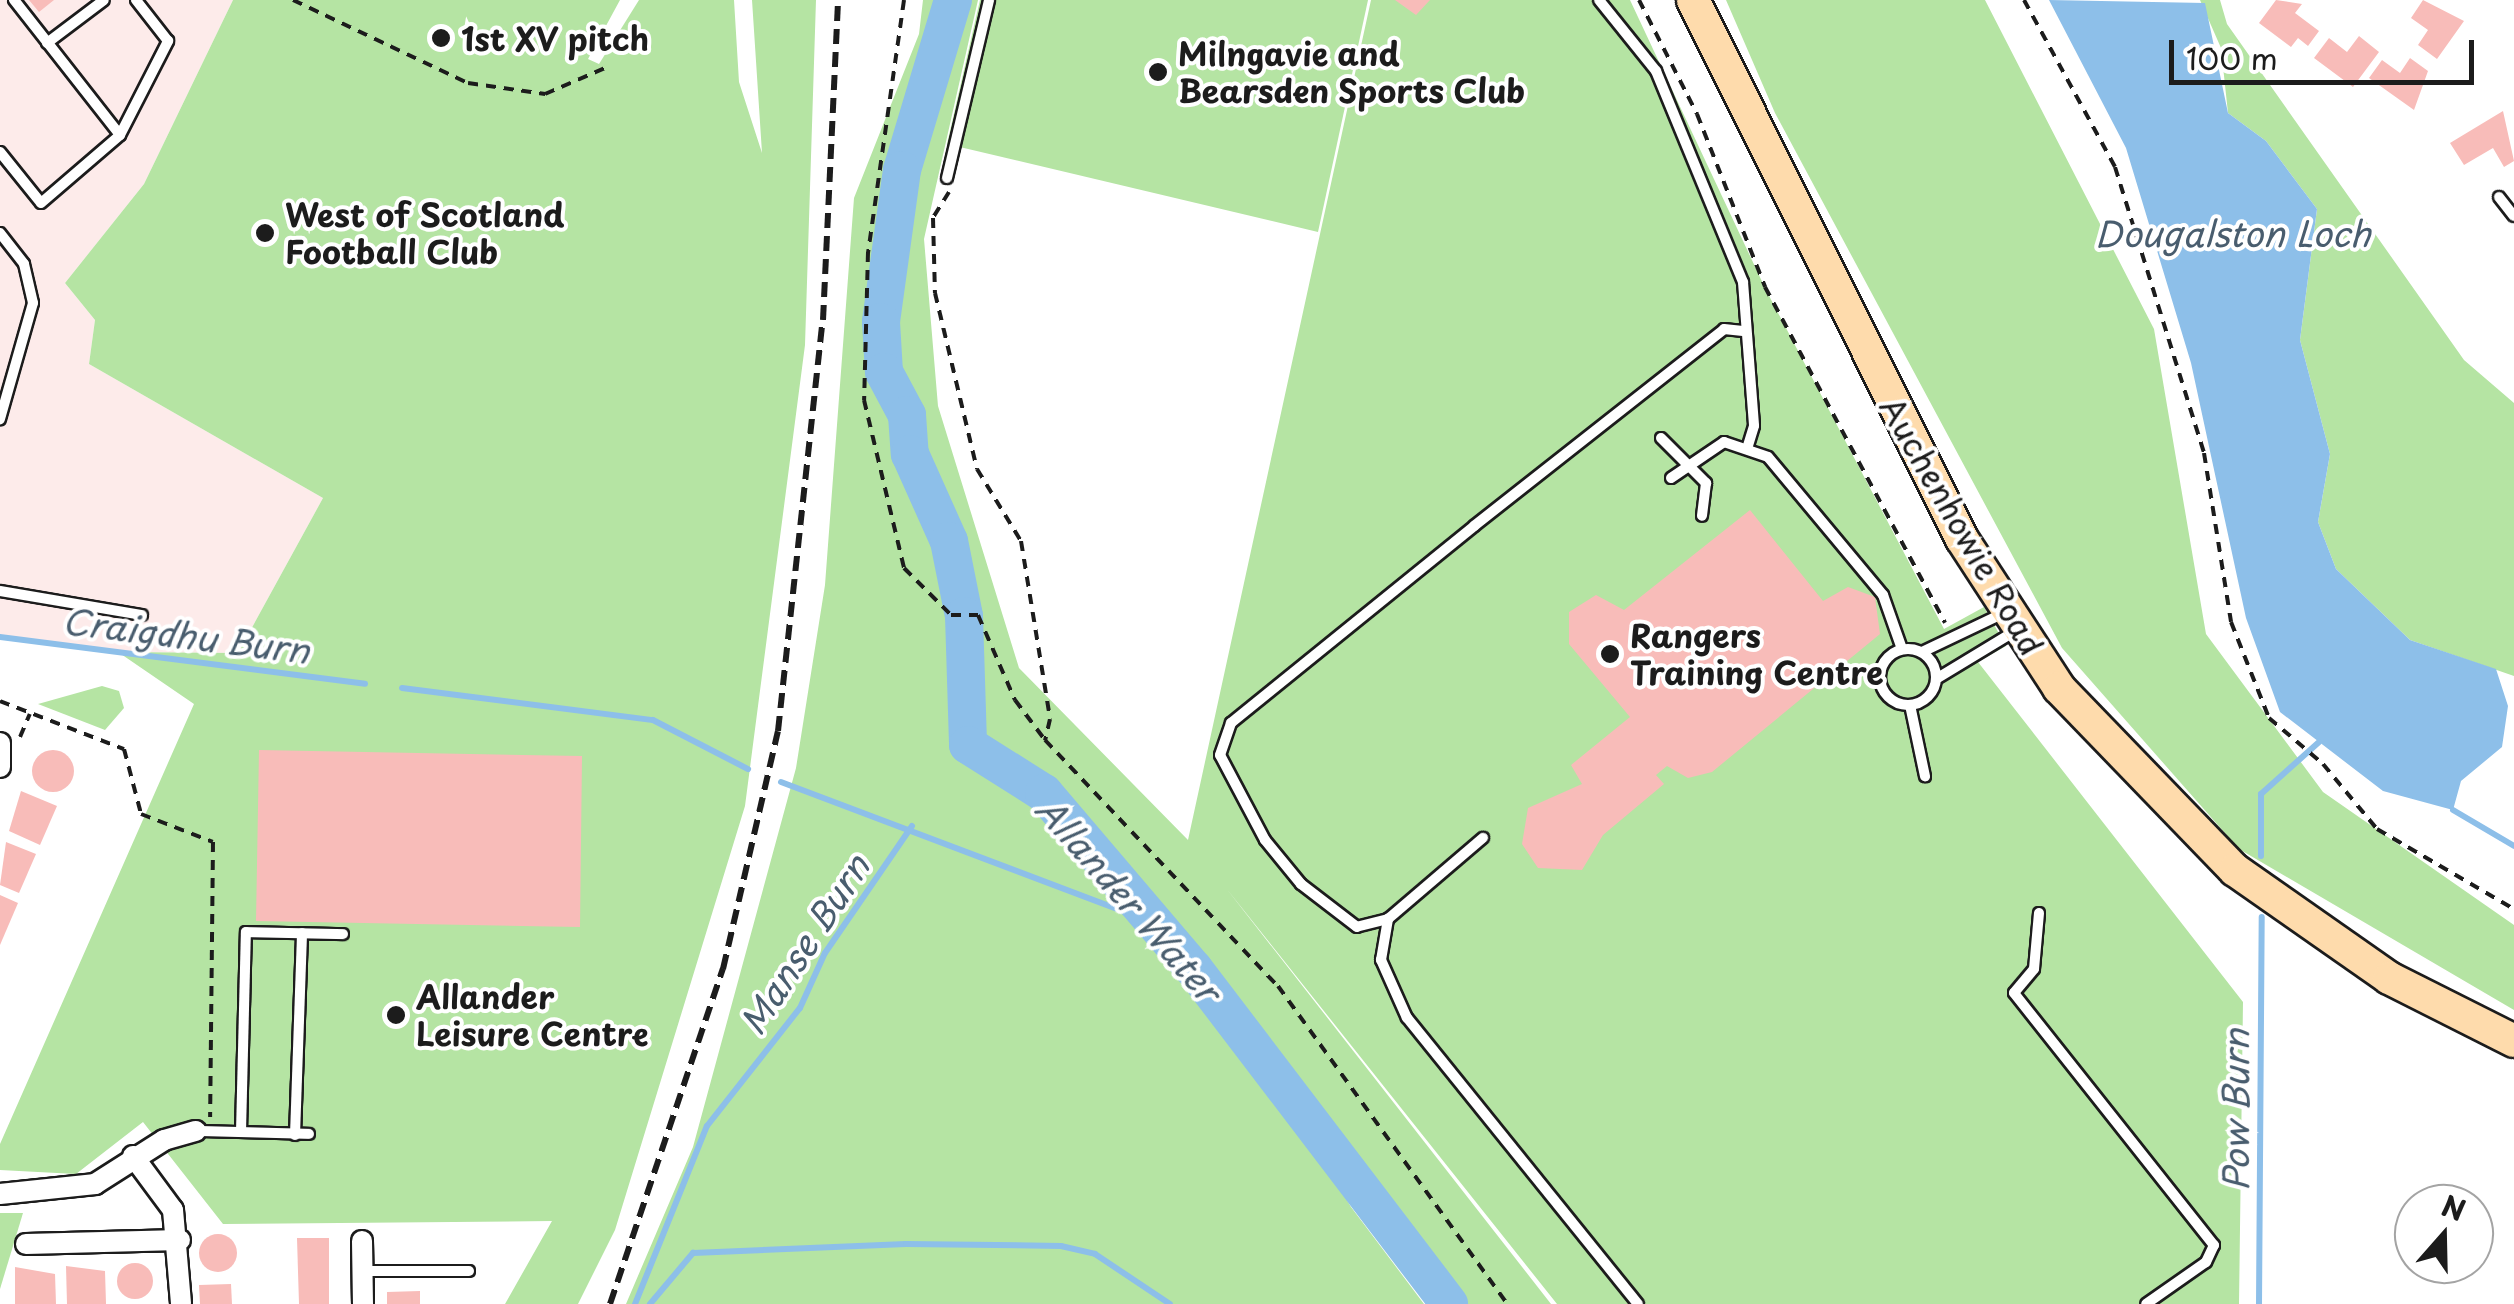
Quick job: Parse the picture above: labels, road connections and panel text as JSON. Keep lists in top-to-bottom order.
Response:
{
  "streets": {
    "main road": ["Auchenhowie Road"]
  },
  "water": [
    "Dougalston Loch",
    "Craigdhu Burn",
    "Allander Water",
    "Manse Burn",
    "Pow Burn"
  ],
  "places": [
    "1st XV pitch",
    "Milngavie and Bearsden Sports Club",
    "West of Scotland Football Club",
    "Rangers Training Centre",
    "Allander Leisure Centre"
  ],
  "scale_bar": "100 m",
  "north": "top"
}
